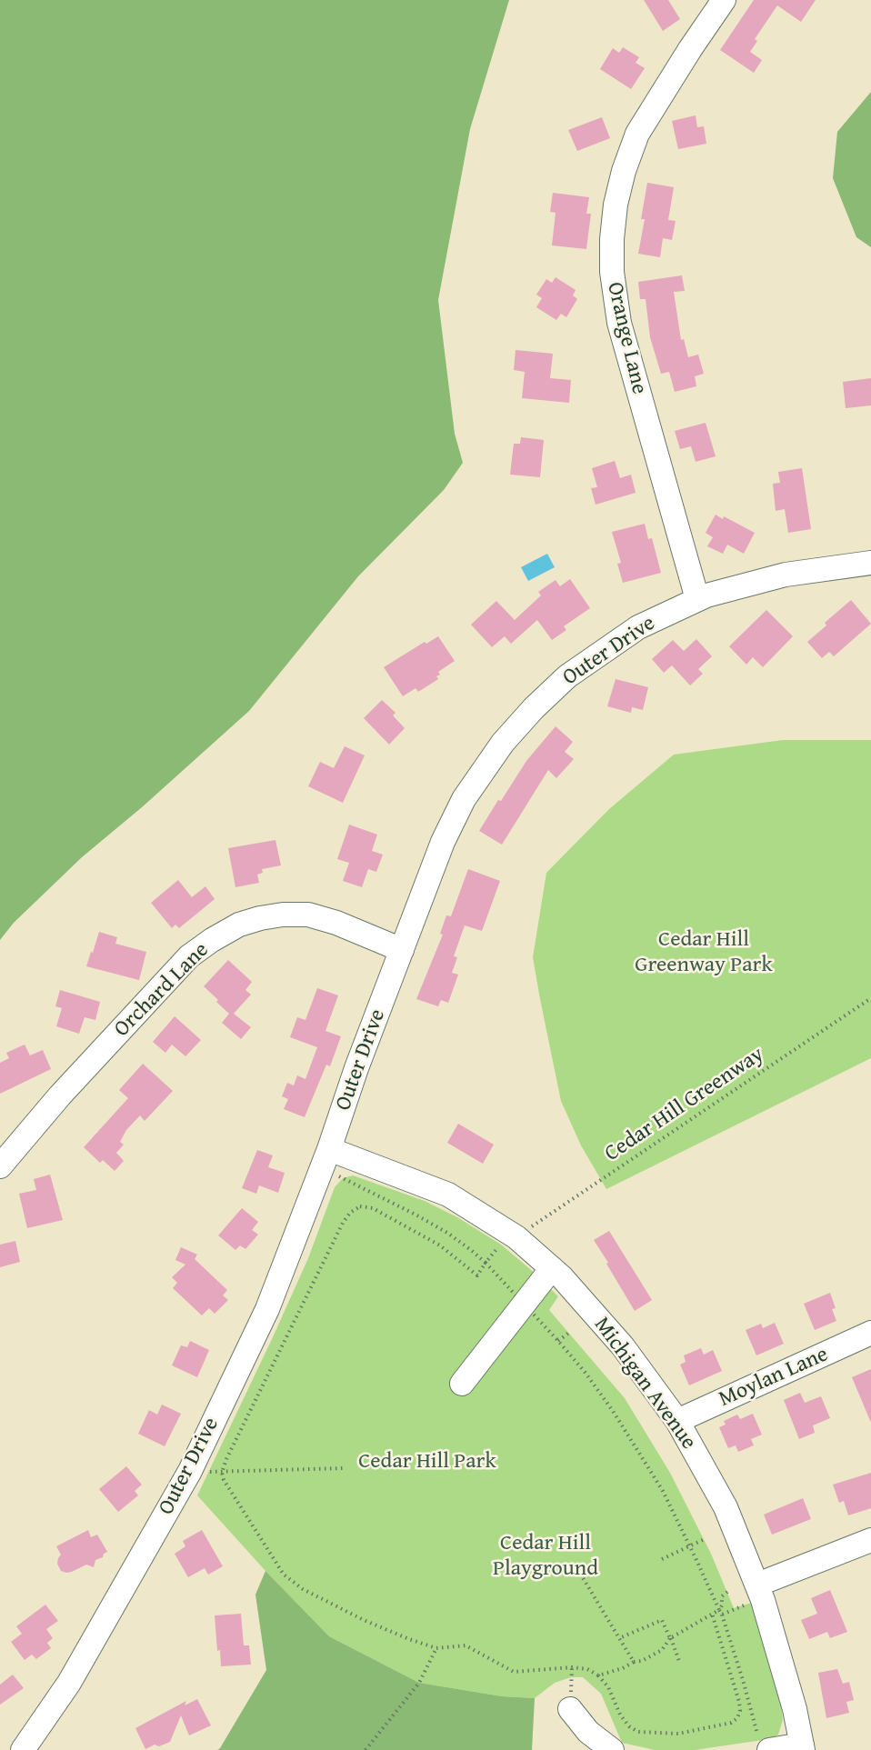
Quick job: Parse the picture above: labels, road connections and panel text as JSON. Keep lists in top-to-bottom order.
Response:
{
  "streets": {
    "street": [
      "Orange Lane",
      "Outer Drive",
      "Orchard Lane",
      "Moylan Lane",
      "Michigan Avenue"
    ],
    "path": ["Cedar Hill Greenway"]
  },
  "crossings": [
    ["Orange Lane", "Outer Drive"],
    ["Outer Drive", "Orchard Lane"],
    ["Outer Drive", "Michigan Avenue"],
    ["Cedar Hill Greenway", "Michigan Avenue"],
    ["Moylan Lane", "Michigan Avenue"]
  ],
  "parks": ["Cedar Hill Greenway Park", "Cedar Hill Park", "Cedar Hill Playground"]
}
